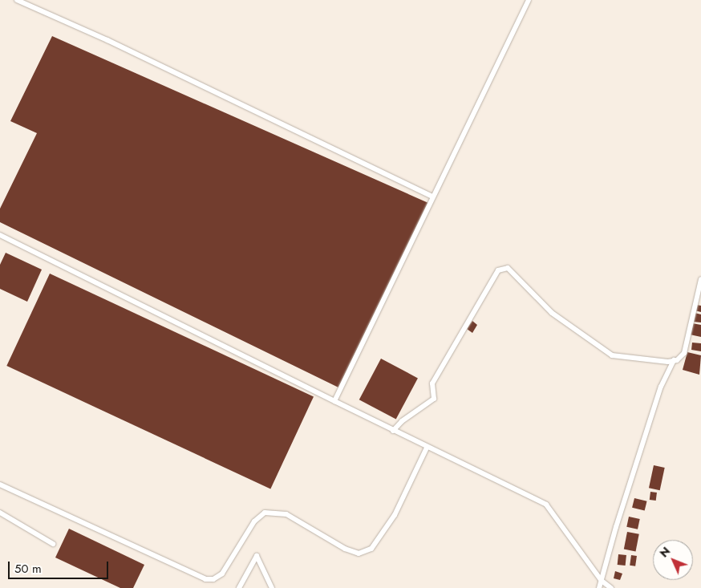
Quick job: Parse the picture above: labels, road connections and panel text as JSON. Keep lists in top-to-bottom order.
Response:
{
  "scale_bar": "50 m",
  "north": "top left"
}
